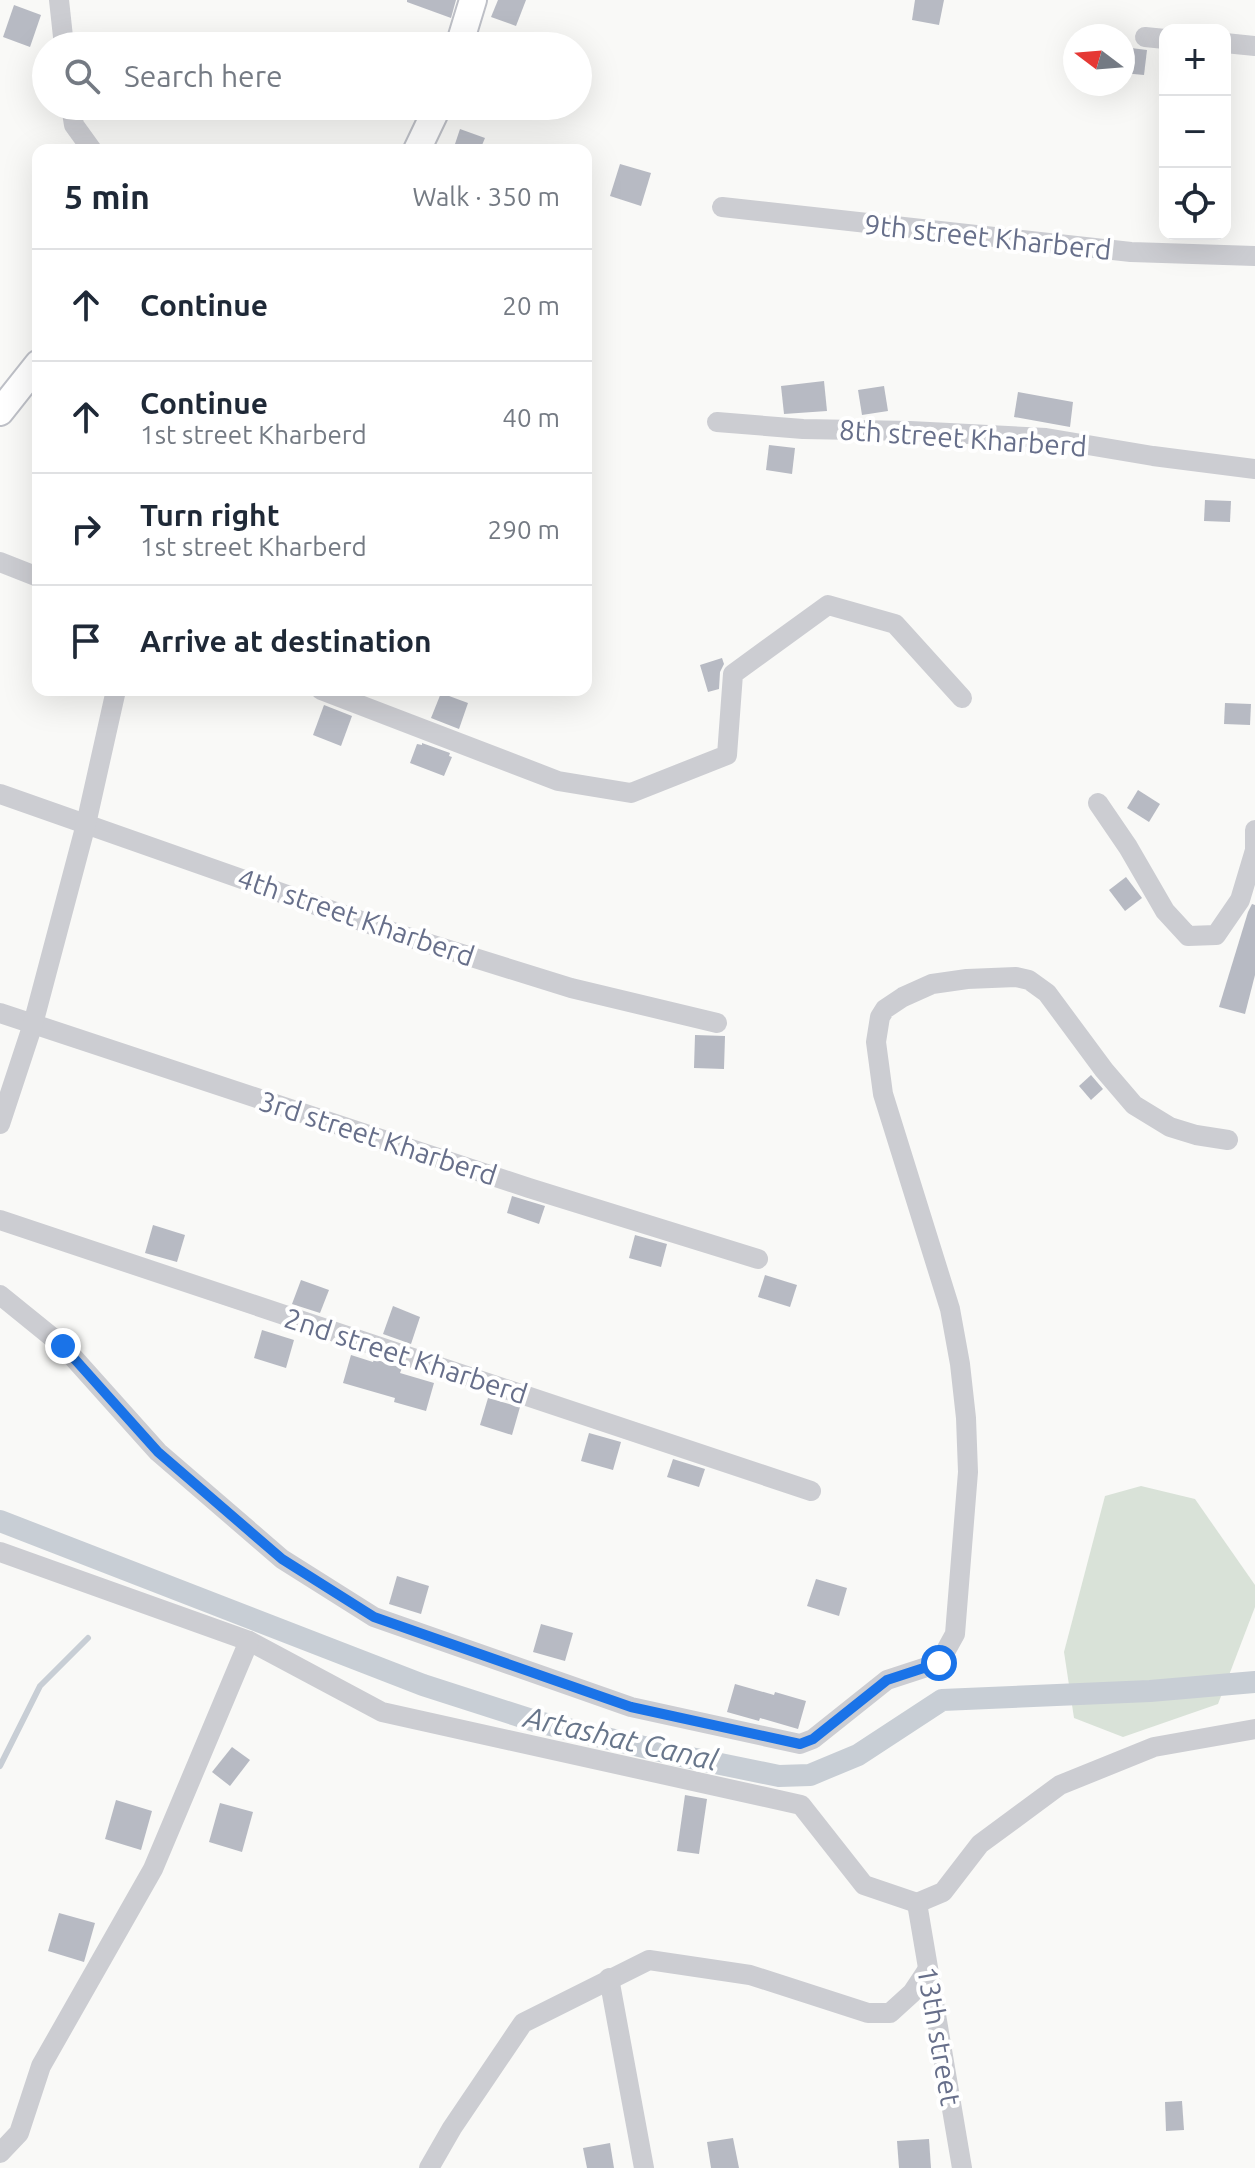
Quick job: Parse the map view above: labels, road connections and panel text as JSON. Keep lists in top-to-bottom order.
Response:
{
  "streets": {
    "street": [
      "9th street Kharberd",
      "8th street Kharberd",
      "4th street Kharberd",
      "3rd street Kharberd",
      "2nd street Kharberd",
      "13th street"
    ]
  },
  "water": ["Artashat Canal"],
  "north": "left",
  "page": {
    "map_buttons": ["+", "−"],
    "search": "Search here",
    "heading": ["5 min", "Walk · 350 m"],
    "list": [
      ["Continue", "20 m"],
      ["Continue", "1st street Kharberd", "40 m"],
      ["Turn right", "1st street Kharberd", "290 m"],
      "Arrive at destination"
    ]
  }
}
